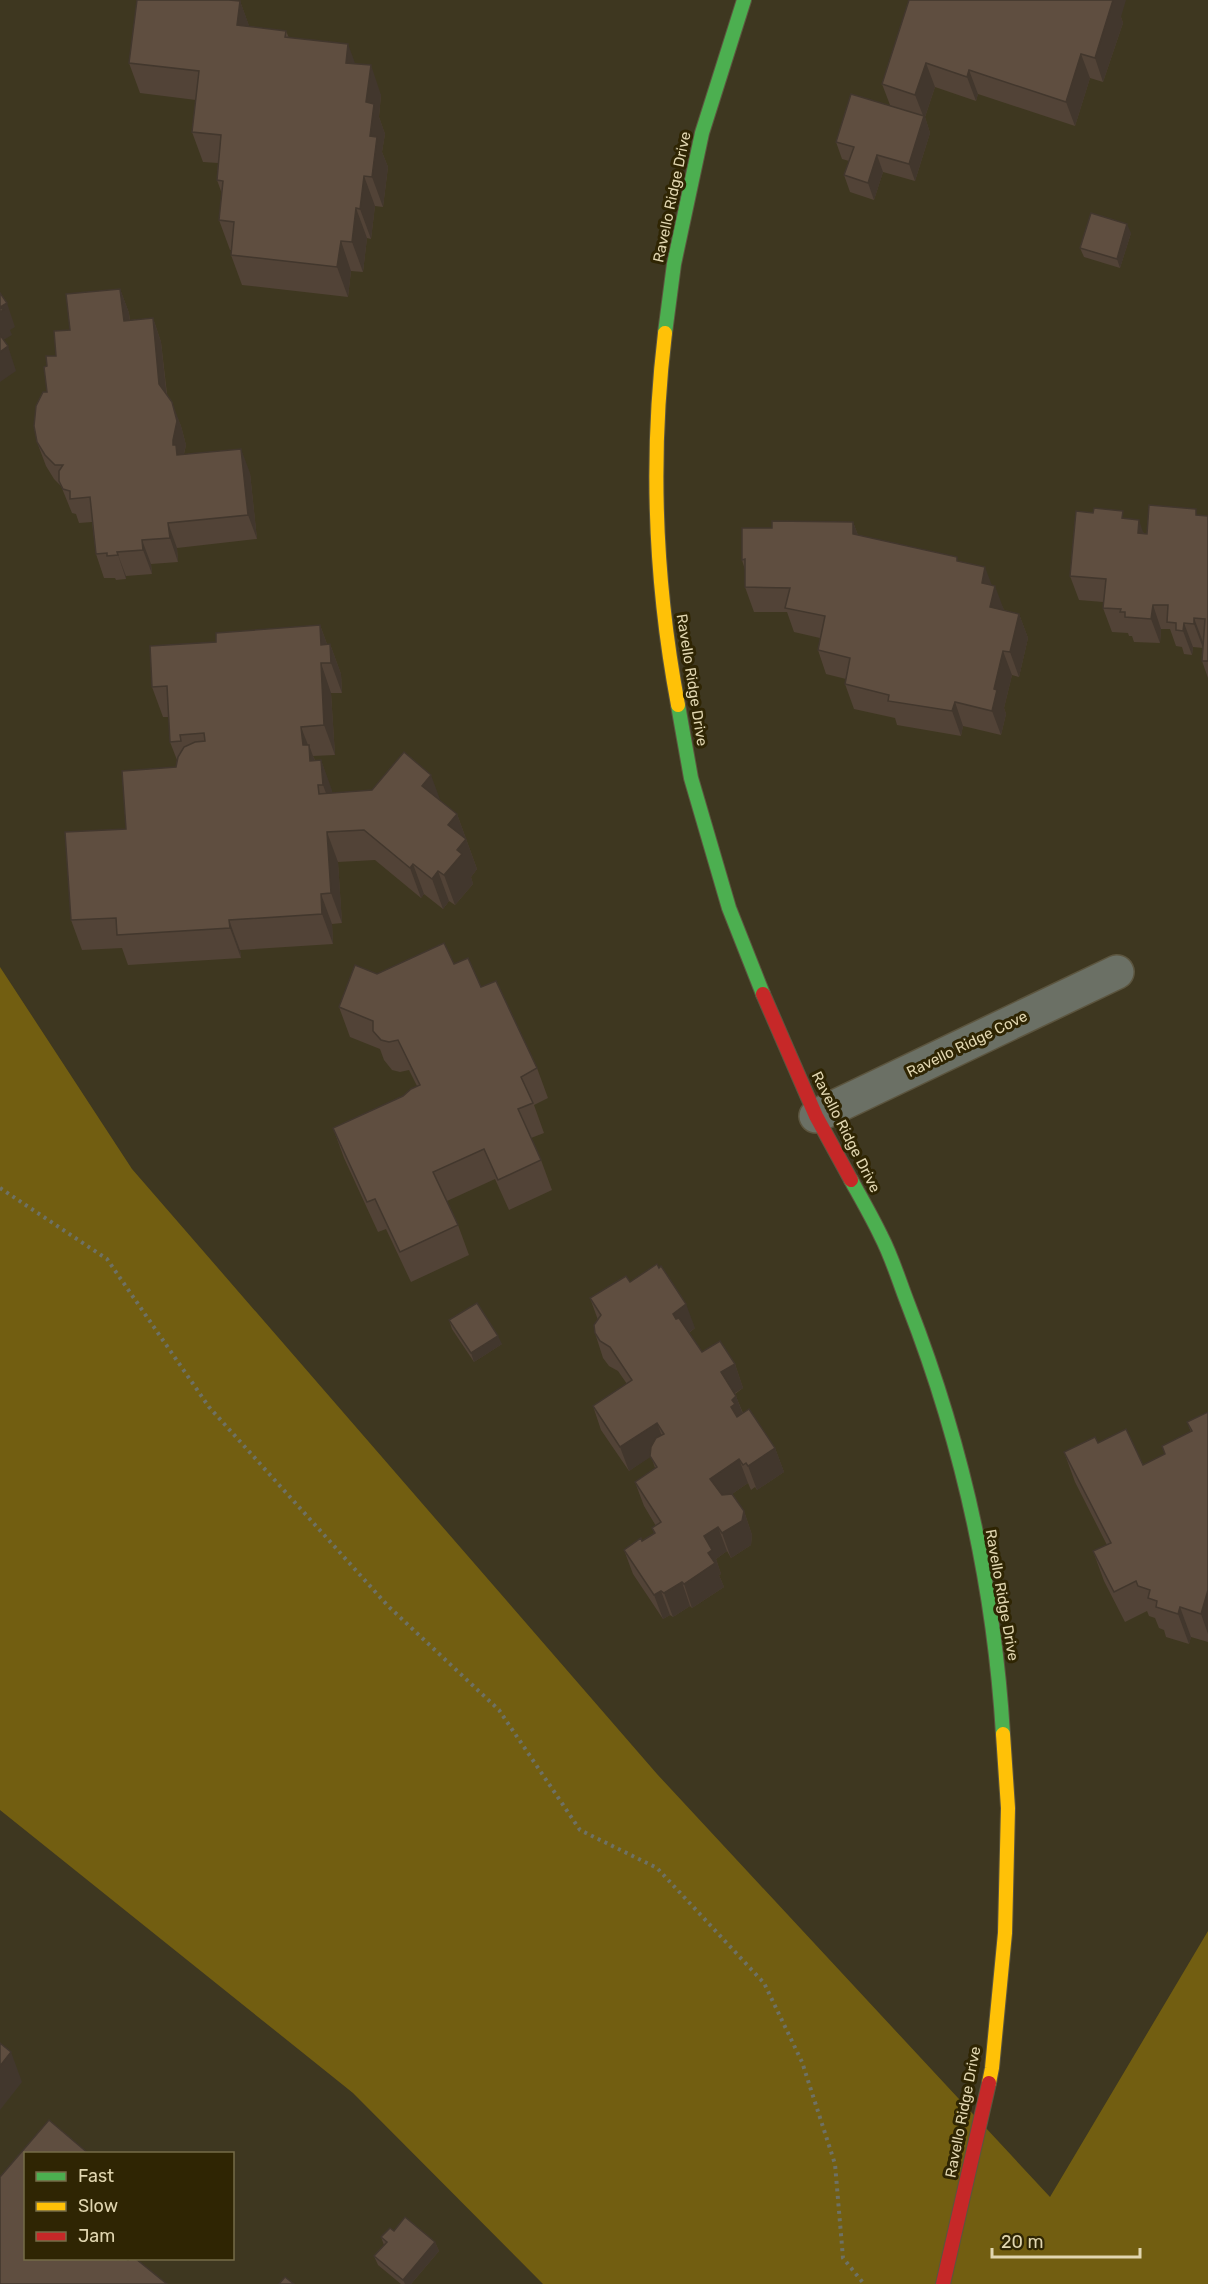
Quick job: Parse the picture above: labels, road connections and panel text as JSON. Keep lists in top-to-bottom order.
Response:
{
  "streets": {
    "street": ["Ravello Ridge Drive", "Ravello Ridge Cove"]
  },
  "crossings": [
    ["Ravello Ridge Drive", "Ravello Ridge Cove"]
  ],
  "legend": ["Fast", "Slow", "Jam"],
  "scale_bar": "20 m"
}
